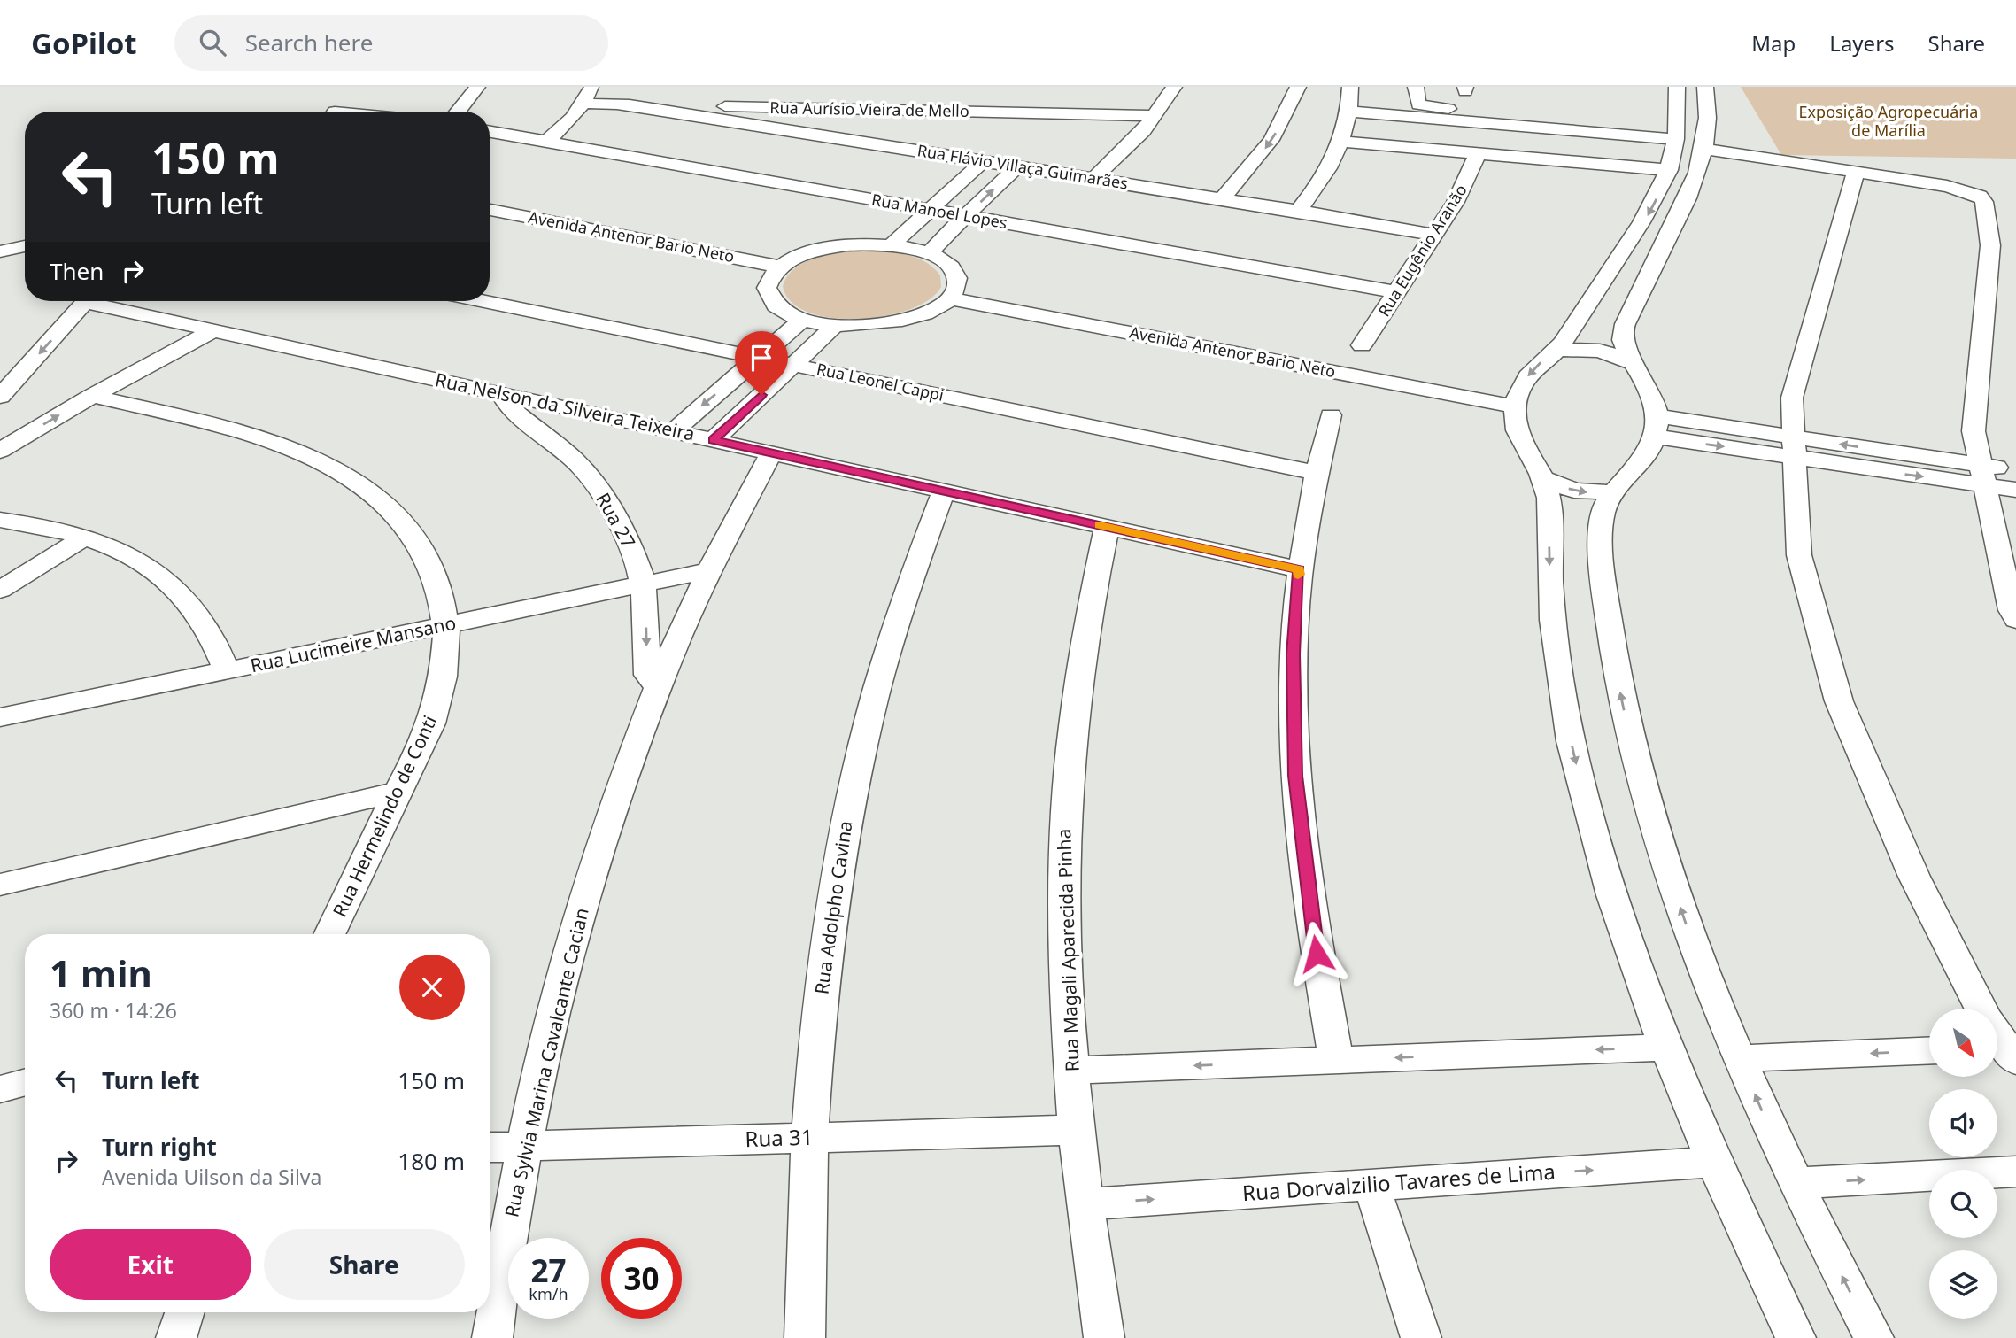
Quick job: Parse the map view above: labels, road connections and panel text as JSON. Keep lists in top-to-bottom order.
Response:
{
  "streets": {
    "street": [
      "Rua Aurísio Vieira de Mello",
      "Rua Flávio Villaça Guimarães",
      "Rua Manoel Lopes",
      "Avenida Antenor Bario Neto",
      "Rua Eugênio Aranão",
      "Rua Leonel Cappi",
      "Rua Nelson da Silveira Teixeira",
      "Rua 27",
      "Rua Lucimeire Mansano",
      "Rua Hermelindo de Conti",
      "Rua Adolpho Cavina",
      "Rua Magali Aparecida Pinha",
      "Rua Sylvia Marina Cavalcante Cacian",
      "Rua 31",
      "Rua Dorvalzilio Tavares de Lima"
    ]
  },
  "crossings": [
    ["Rua Aurísio Vieira de Mello", "Rua Flávio Villaça Guimarães"],
    ["Rua Flávio Villaça Guimarães", "Rua Eugênio Aranão"],
    ["Rua Manoel Lopes", "Rua Eugênio Aranão"],
    ["Rua Nelson da Silveira Teixeira", "Rua 27"],
    ["Rua Nelson da Silveira Teixeira", "Rua Adolpho Cavina"],
    ["Rua Nelson da Silveira Teixeira", "Rua Magali Aparecida Pinha"],
    ["Rua Nelson da Silveira Teixeira", "Rua Sylvia Marina Cavalcante Cacian"],
    ["Rua 27", "Rua Lucimeire Mansano"],
    ["Rua 27", "Rua Sylvia Marina Cavalcante Cacian"],
    ["Rua Lucimeire Mansano", "Rua Hermelindo de Conti"],
    ["Rua Lucimeire Mansano", "Rua Sylvia Marina Cavalcante Cacian"],
    ["Rua Adolpho Cavina", "Rua 31"],
    ["Rua Magali Aparecida Pinha", "Rua 31"],
    ["Rua Magali Aparecida Pinha", "Rua Dorvalzilio Tavares de Lima"],
    ["Rua Sylvia Marina Cavalcante Cacian", "Rua 31"]
  ],
  "parks": ["Exposição Agropecuária de Marília"],
  "north": "bottom right",
  "page": {
    "header": "GoPilot",
    "search": "Search here",
    "nav": ["Map", "Layers", "Share"],
    "turn": ["150 m", "Turn left"],
    "then": "Then",
    "heading": ["1 min", "360 m · 14:26"],
    "list": [
      {
        "name": "Turn left",
        "value": "150 m"
      },
      {
        "name": "Turn right",
        "note": "Avenida Uilson da Silva",
        "value": "180 m"
      }
    ],
    "buttons": ["Exit", "Share"],
    "speed": "27 km/h",
    "limit": "30"
  }
}
